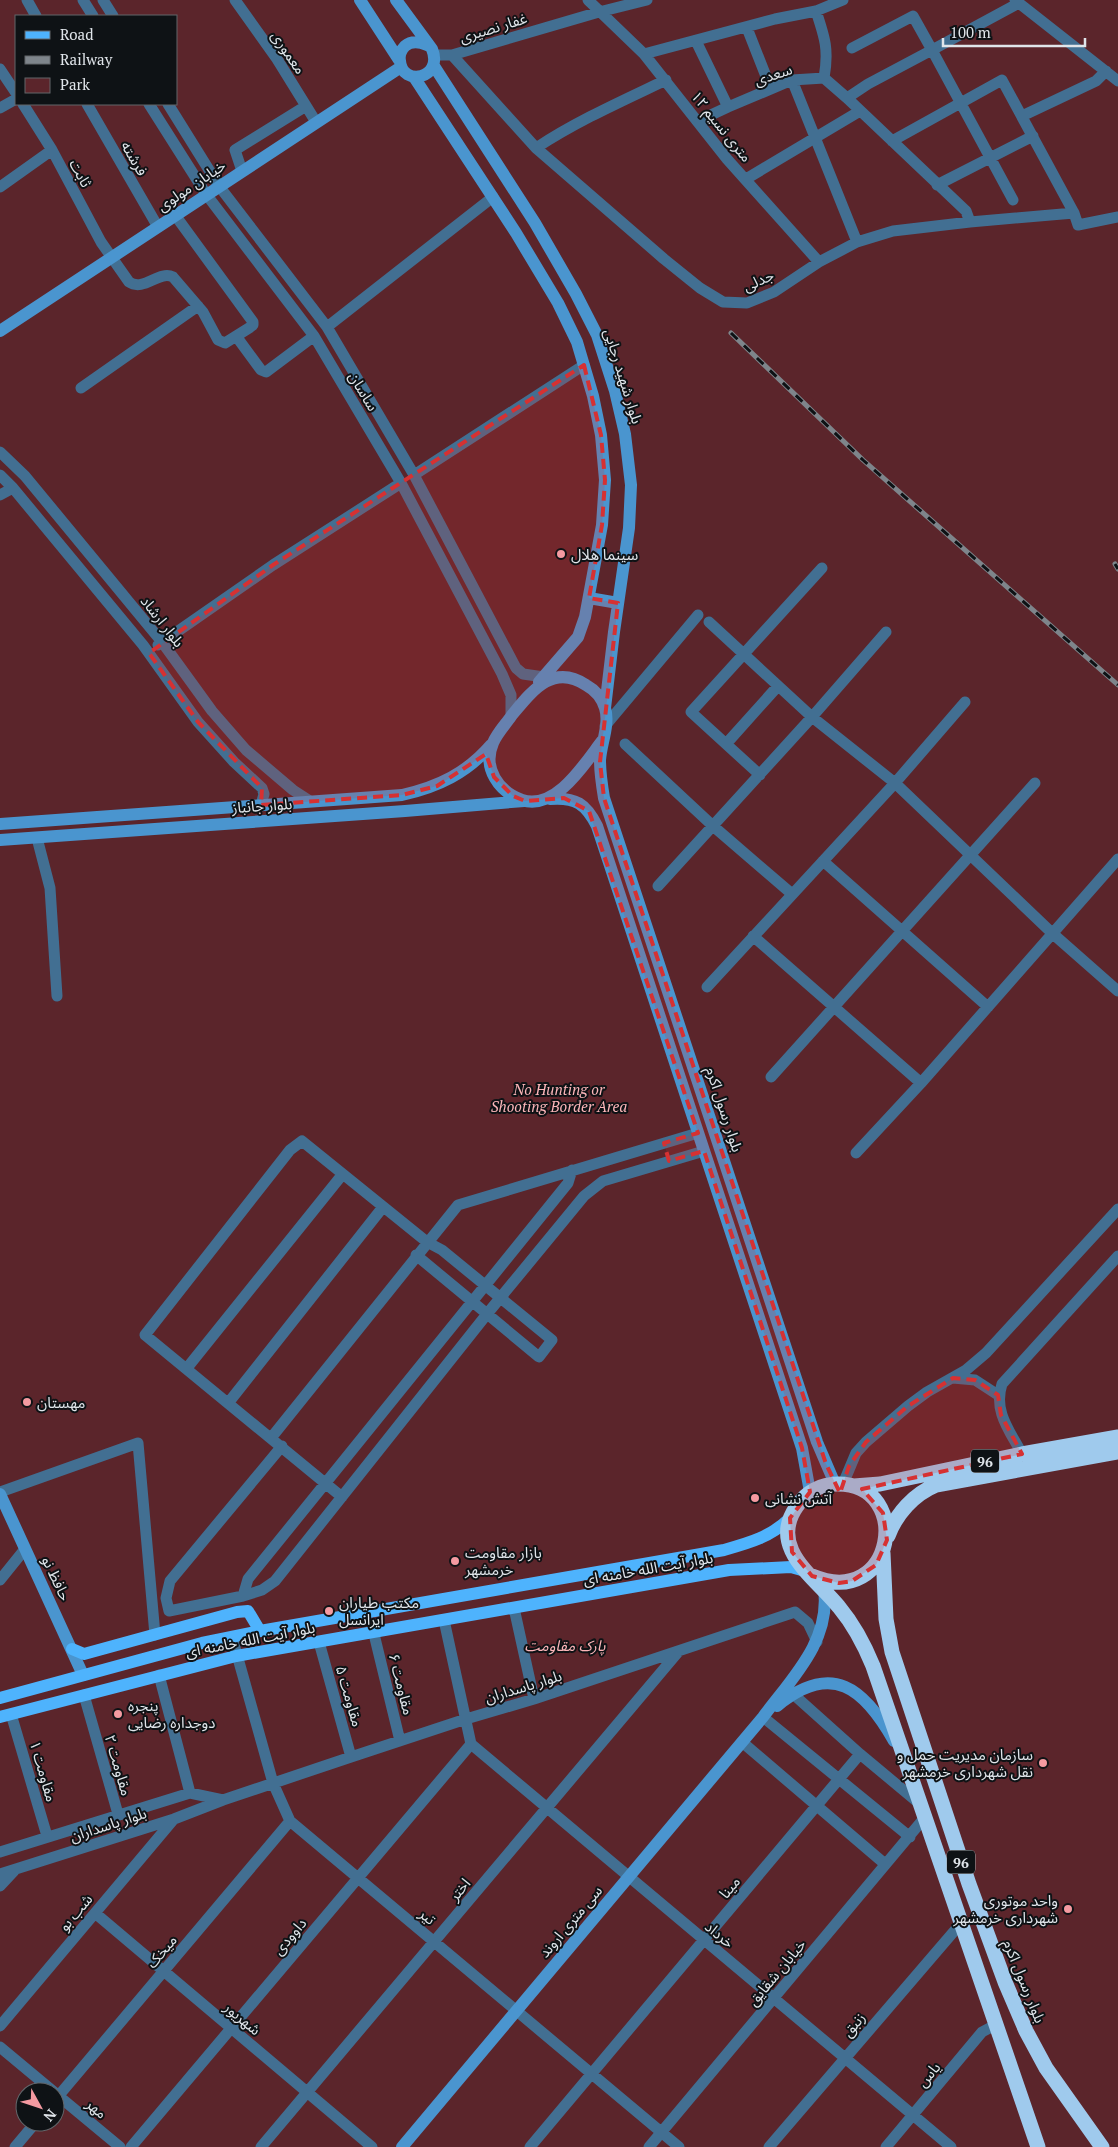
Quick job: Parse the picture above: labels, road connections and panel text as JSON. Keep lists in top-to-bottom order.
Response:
{
  "streets": {
    "highway": ["بلوار رسول اکرم", "96"],
    "main road": [
      "خیابان مولوی",
      "بلوار شهید رجایی",
      "بلوار جانباز",
      "بلوار آیت الله خامنه ای",
      "حافظ نو",
      "سی متری اروند"
    ],
    "street": [
      "غفار نصیری",
      "معموری",
      "سعدی",
      "۱۲ متری نسیم",
      "فرشته",
      "ثابت",
      "جدلی",
      "ساسان",
      "بلوار ارشاد",
      "مقاومت ۶",
      "بلوار پاسداران",
      "مقاومت ۵",
      "مقاومت ۲",
      "مقاومت ۱",
      "مینا",
      "اختر",
      "شب بو",
      "تیر",
      "خرداد",
      "داوودی",
      "میخک",
      "خیابان شقایق",
      "شهریور",
      "زنبق",
      "یاس",
      "مهر"
    ]
  },
  "crossings": [
    ["غفار نصیری", "۱۲ متری نسیم"],
    ["غفار نصیری", "خیابان مولوی"],
    ["غفار نصیری", "جدلی"],
    ["غفار نصیری", "بلوار شهید رجایی"],
    ["معموری", "خیابان مولوی"],
    ["سعدی", "۱۲ متری نسیم"],
    ["۱۲ متری نسیم", "جدلی"],
    ["فرشته", "خیابان مولوی"],
    ["ثابت", "خیابان مولوی"],
    ["خیابان مولوی", "بلوار شهید رجایی"],
    ["خیابان مولوی", "ساسان"],
    ["بلوار شهید رجایی", "ساسان"],
    ["بلوار شهید رجایی", "بلوار جانباز"],
    ["بلوار شهید رجایی", "بلوار رسول اکرم"],
    ["ساسان", "بلوار جانباز"],
    ["ساسان", "بلوار رسول اکرم"],
    ["بلوار ارشاد", "بلوار جانباز"],
    ["بلوار جانباز", "بلوار رسول اکرم"],
    ["بلوار رسول اکرم", "96"],
    ["بلوار رسول اکرم", "بلوار آیت الله خامنه ای"],
    ["96", "بلوار آیت الله خامنه ای"],
    ["96", "خیابان شقایق"],
    ["96", "زنبق"],
    ["96", "یاس"],
    ["بلوار آیت الله خامنه ای", "حافظ نو"],
    ["بلوار آیت الله خامنه ای", "مقاومت ۶"],
    ["بلوار آیت الله خامنه ای", "مقاومت ۵"],
    ["بلوار آیت الله خامنه ای", "مقاومت ۲"],
    ["بلوار آیت الله خامنه ای", "مقاومت ۱"],
    ["بلوار آیت الله خامنه ای", "تیر"],
    ["مقاومت ۶", "بلوار پاسداران"],
    ["بلوار پاسداران", "مقاومت ۵"],
    ["بلوار پاسداران", "مقاومت ۲"],
    ["بلوار پاسداران", "مقاومت ۱"],
    ["بلوار پاسداران", "اختر"],
    ["بلوار پاسداران", "شب بو"],
    ["بلوار پاسداران", "تیر"],
    ["مینا", "تیر"],
    ["مینا", "خرداد"],
    ["اختر", "تیر"],
    ["اختر", "خرداد"],
    ["اختر", "شهریور"],
    ["شب بو", "شهریور"],
    ["تیر", "سی متری اروند"],
    ["تیر", "داوودی"],
    ["تیر", "میخک"],
    ["تیر", "خیابان شقایق"],
    ["سی متری اروند", "خرداد"],
    ["خرداد", "داوودی"],
    ["خرداد", "خیابان شقایق"],
    ["خرداد", "زنبق"],
    ["خرداد", "یاس"],
    ["داوودی", "شهریور"],
    ["میخک", "شهریور"]
  ],
  "parks": ["No Hunting or Shooting Border Area", "پارک مقاومت"],
  "places": [
    "سینما هلال",
    "مهستان",
    "آتش نشانی",
    "بازار مقاومت خرمشهر",
    "مكتب طياران ايرانسل",
    "پنجره دوجداره رضایی",
    "سازمان مدیریت حمل و نقل شهرداری خرمشهر",
    "واحد موتوری شهرداری خرمشهر"
  ],
  "legend": ["Road", "Railway", "Park"],
  "scale_bar": "100 m",
  "north": "bottom right"
}
